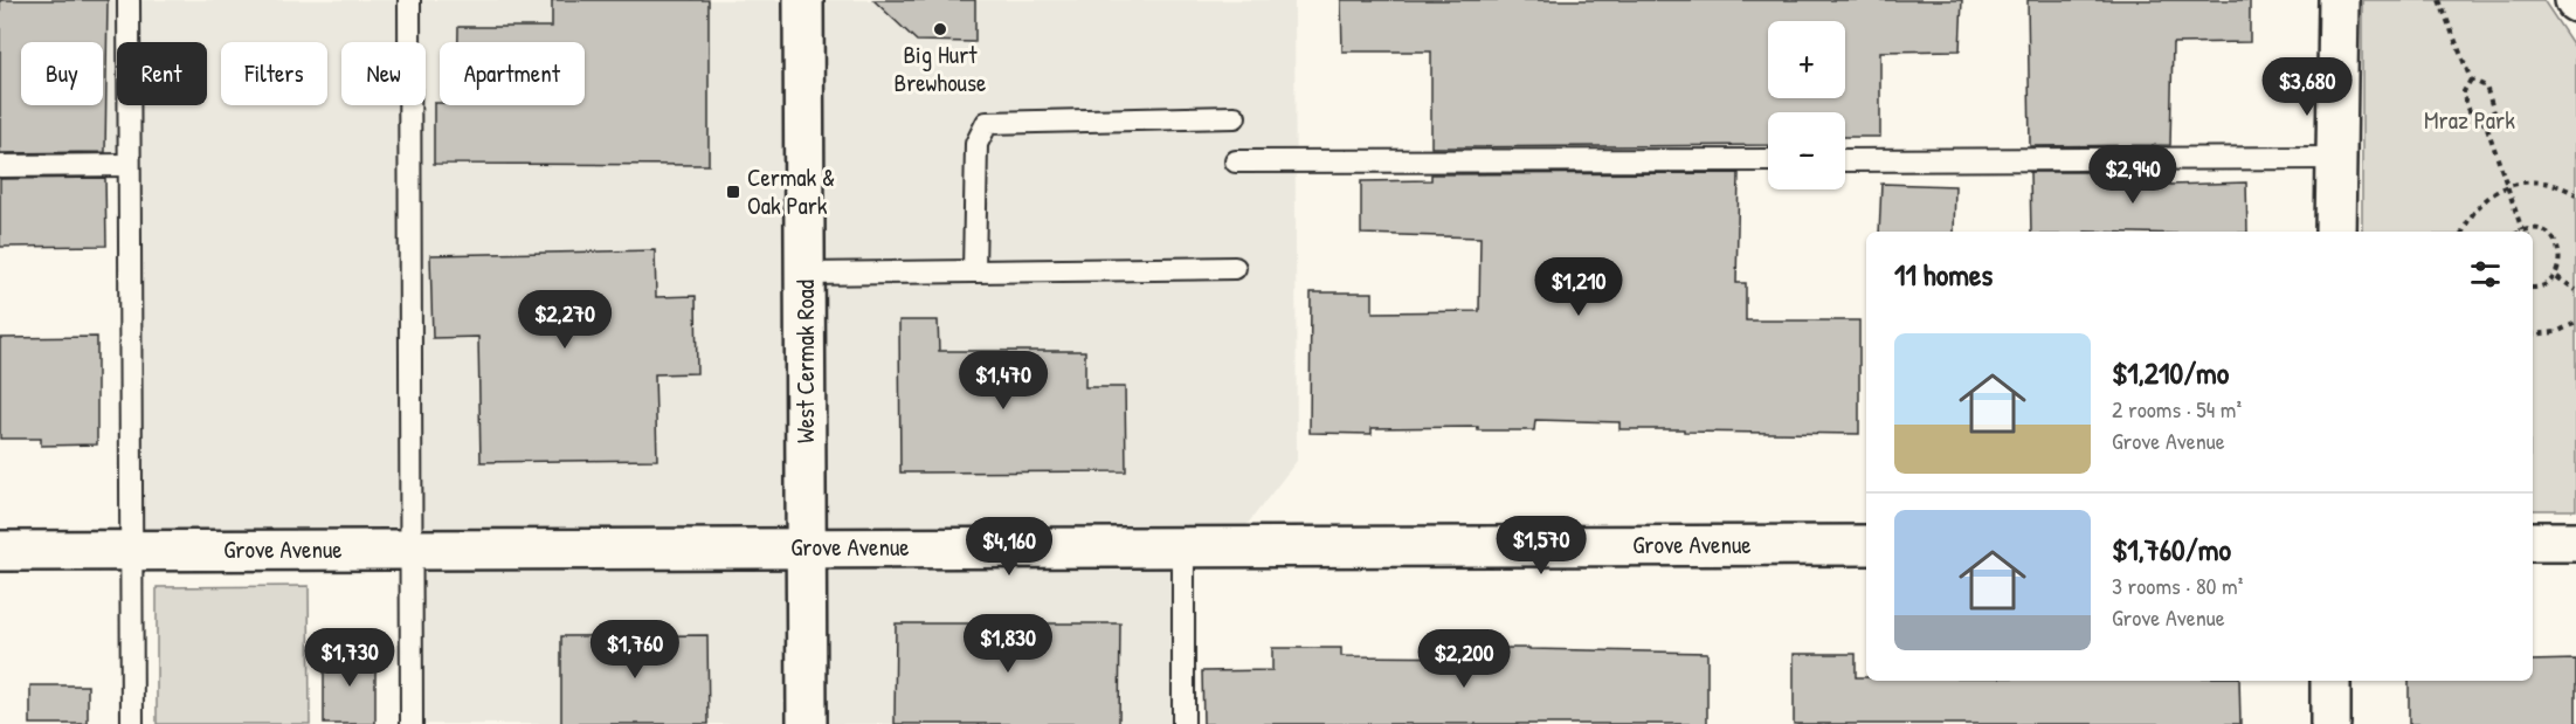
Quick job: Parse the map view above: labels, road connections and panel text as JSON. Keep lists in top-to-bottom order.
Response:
{
  "streets": {
    "street": ["West Cermak Road", "Grove Avenue"]
  },
  "crossings": [
    ["West Cermak Road", "Grove Avenue"]
  ],
  "parks": ["Mraz Park"],
  "places": {
    "other": ["Big Hurt Brewhouse"],
    "transit": ["Cermak & Oak Park"]
  },
  "page": {
    "map_buttons": ["+", "−"],
    "chip": [
      "Buy",
      "Rent",
      "Filters",
      "New",
      "Apartment"
    ],
    "price": [
      "$3,680",
      "$2,940",
      "$1,210",
      "$2,270",
      "$1,470",
      "$1,570",
      "$4,160",
      "$1,830",
      "$1,760",
      "$1,730",
      "$2,200"
    ],
    "heading": "11 homes",
    "list": [
      {
        "name": "$1,210/mo",
        "note": "2 rooms · 54 m² · Grove Avenue"
      },
      {
        "name": "$1,760/mo",
        "note": "3 rooms · 80 m² · Grove Avenue"
      }
    ]
  }
}
